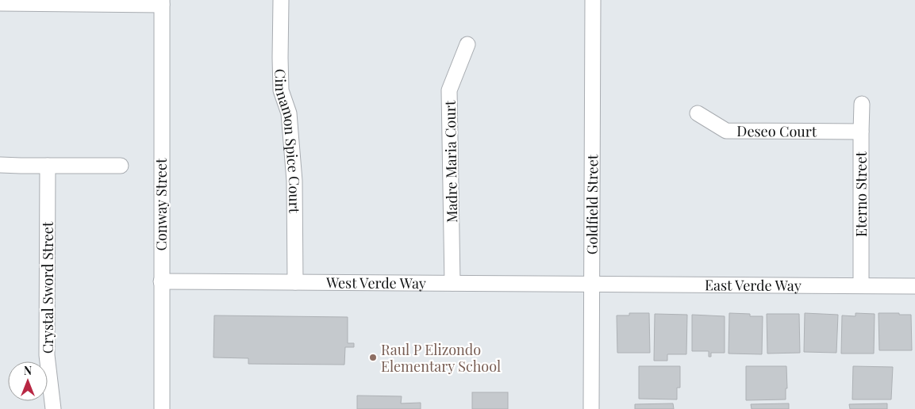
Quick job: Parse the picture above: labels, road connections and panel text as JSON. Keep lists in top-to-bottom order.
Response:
{
  "streets": {
    "street": [
      "Deseo Court",
      "Cinnamon Spice Court",
      "Madre Maria Court",
      "Eterno Street",
      "Conway Street",
      "Goldfield Street",
      "West Verde Way",
      "East Verde Way",
      "Crystal Sword Street"
    ]
  },
  "crossings": [
    ["Deseo Court", "Eterno Street"],
    ["Cinnamon Spice Court", "West Verde Way"],
    ["Madre Maria Court", "West Verde Way"],
    ["Eterno Street", "East Verde Way"],
    ["Conway Street", "West Verde Way"],
    ["Goldfield Street", "West Verde Way"],
    ["Goldfield Street", "East Verde Way"],
    ["West Verde Way", "East Verde Way"]
  ],
  "places": ["Raul P Elizondo Elementary School"],
  "north": "top"
}
